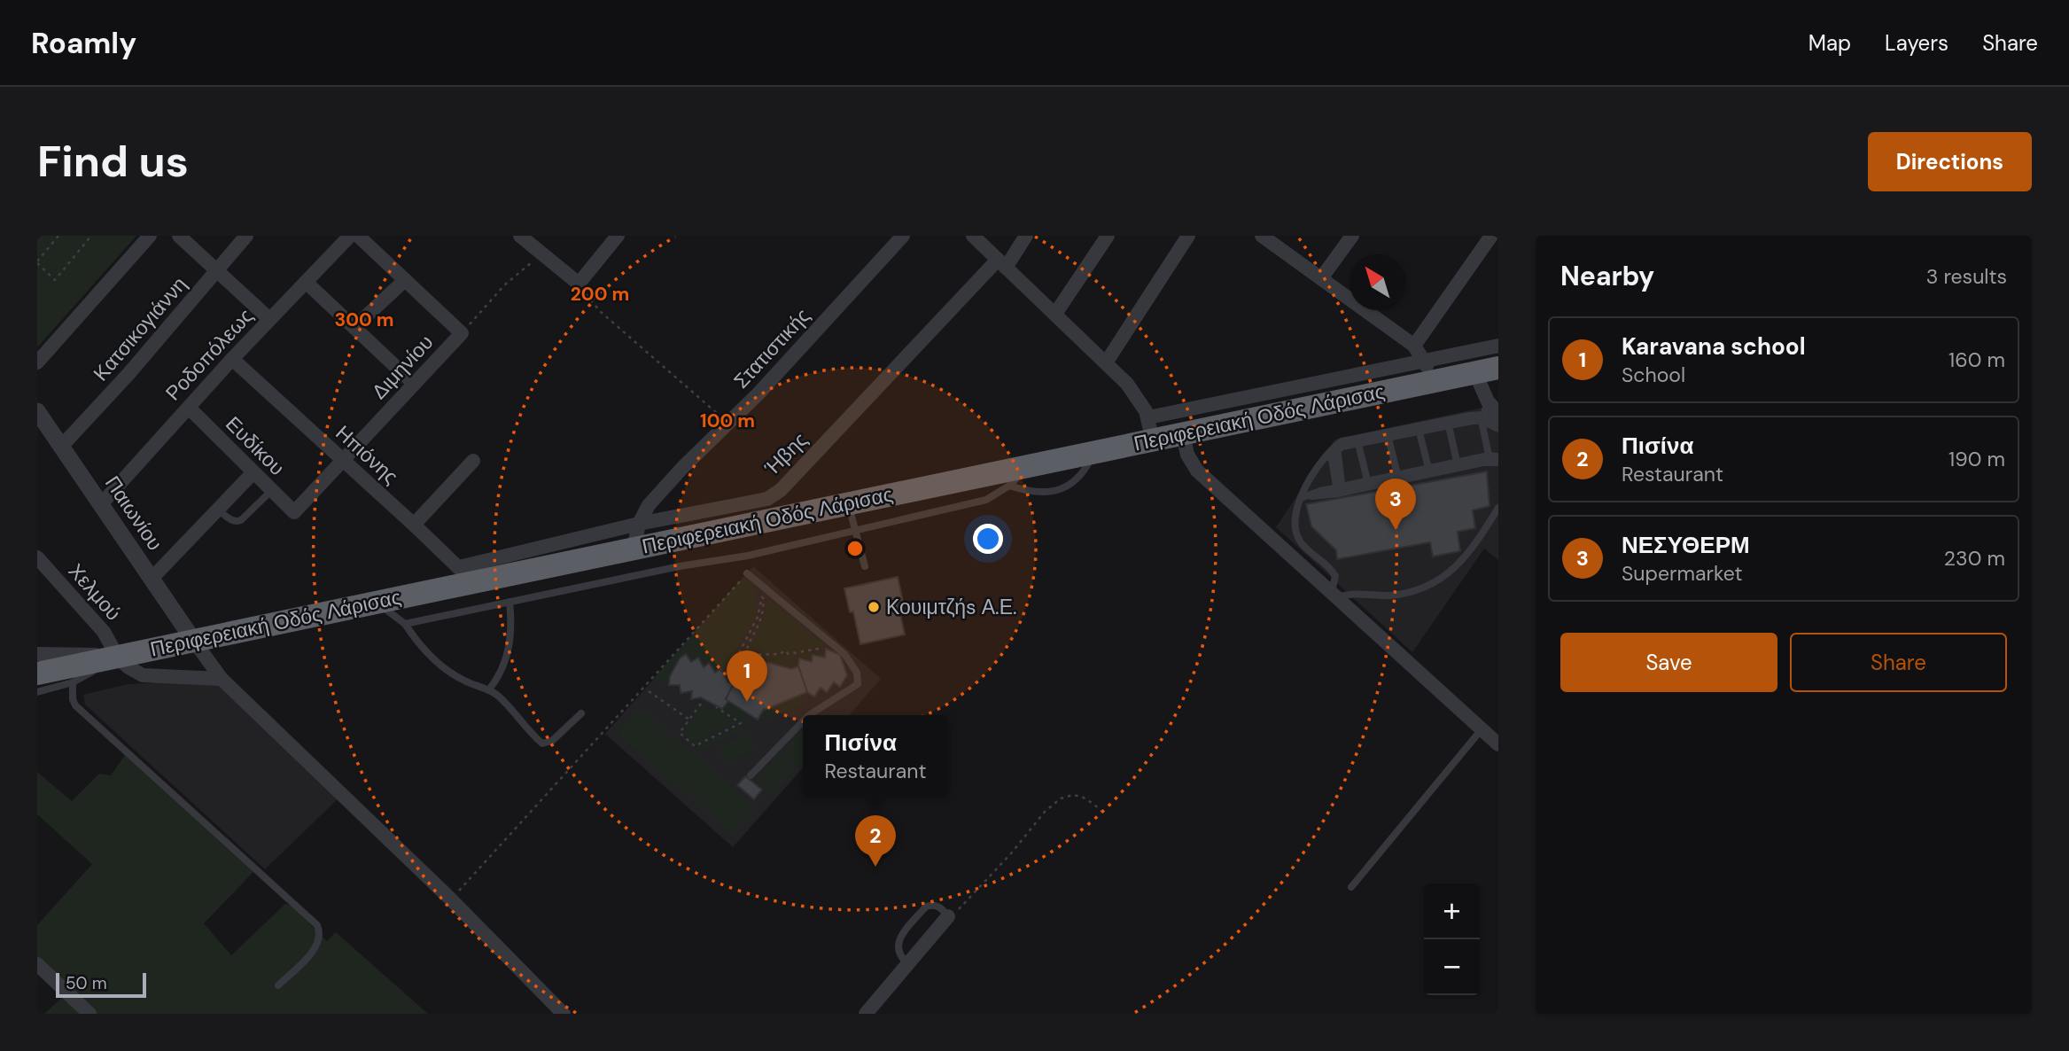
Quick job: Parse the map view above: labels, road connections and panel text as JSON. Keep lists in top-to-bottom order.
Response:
{
  "streets": {
    "highway": ["Περιφερειακή Οδός Λάρισας"],
    "street": [
      "Κατσικογιάννη",
      "Στατιστικής",
      "Ροδοπόλεως",
      "Διμηνίου",
      "Ευδίκου",
      "Ήβης",
      "Ηπιόνης",
      "Παιωνίου",
      "Χελμού"
    ]
  },
  "crossings": [
    ["Κατσικογιάννη", "Παιωνίου"],
    ["Στατιστικής", "Περιφερειακή Οδός Λάρισας"],
    ["Στατιστικής", "Ήβης"],
    ["Ροδοπόλεως", "Ευδίκου"],
    ["Ροδοπόλεως", "Ηπιόνης"],
    ["Ροδοπόλεως", "Παιωνίου"],
    ["Διμηνίου", "Ευδίκου"],
    ["Διμηνίου", "Ηπιόνης"],
    ["Περιφερειακή Οδός Λάρισας", "Ήβης"],
    ["Περιφερειακή Οδός Λάρισας", "Ηπιόνης"],
    ["Περιφερειακή Οδός Λάρισας", "Παιωνίου"],
    ["Περιφερειακή Οδός Λάρισας", "Χελμού"],
    ["Ήβης", "Ηπιόνης"]
  ],
  "places": ["Κουιμτζήs Α.Ε."],
  "scale_bar": "50 m",
  "north": "top left",
  "page": {
    "header": "Roamly",
    "nav": ["Map", "Layers", "Share"],
    "buttons": [
      "Directions",
      ["Save", "Share"]
    ],
    "title": "Find us",
    "heading": ["Nearby", "3 results"],
    "list": [
      {
        "mark": "1",
        "name": "Karavana school",
        "note": "School",
        "value": "160 m"
      },
      {
        "mark": "2",
        "name": "Πισίνα",
        "note": "Restaurant",
        "value": "190 m"
      },
      {
        "mark": "3",
        "name": "ΝΕΣΥΘΕΡΜ",
        "note": "Supermarket",
        "value": "230 m"
      }
    ],
    "pins": ["3", "1", "2"],
    "popup": ["Πισίνα", "Restaurant"],
    "map_buttons": ["+", "−"],
    "scale": "50 m"
  },
  "rings": ["200 m", "300 m", "100 m"]
}
